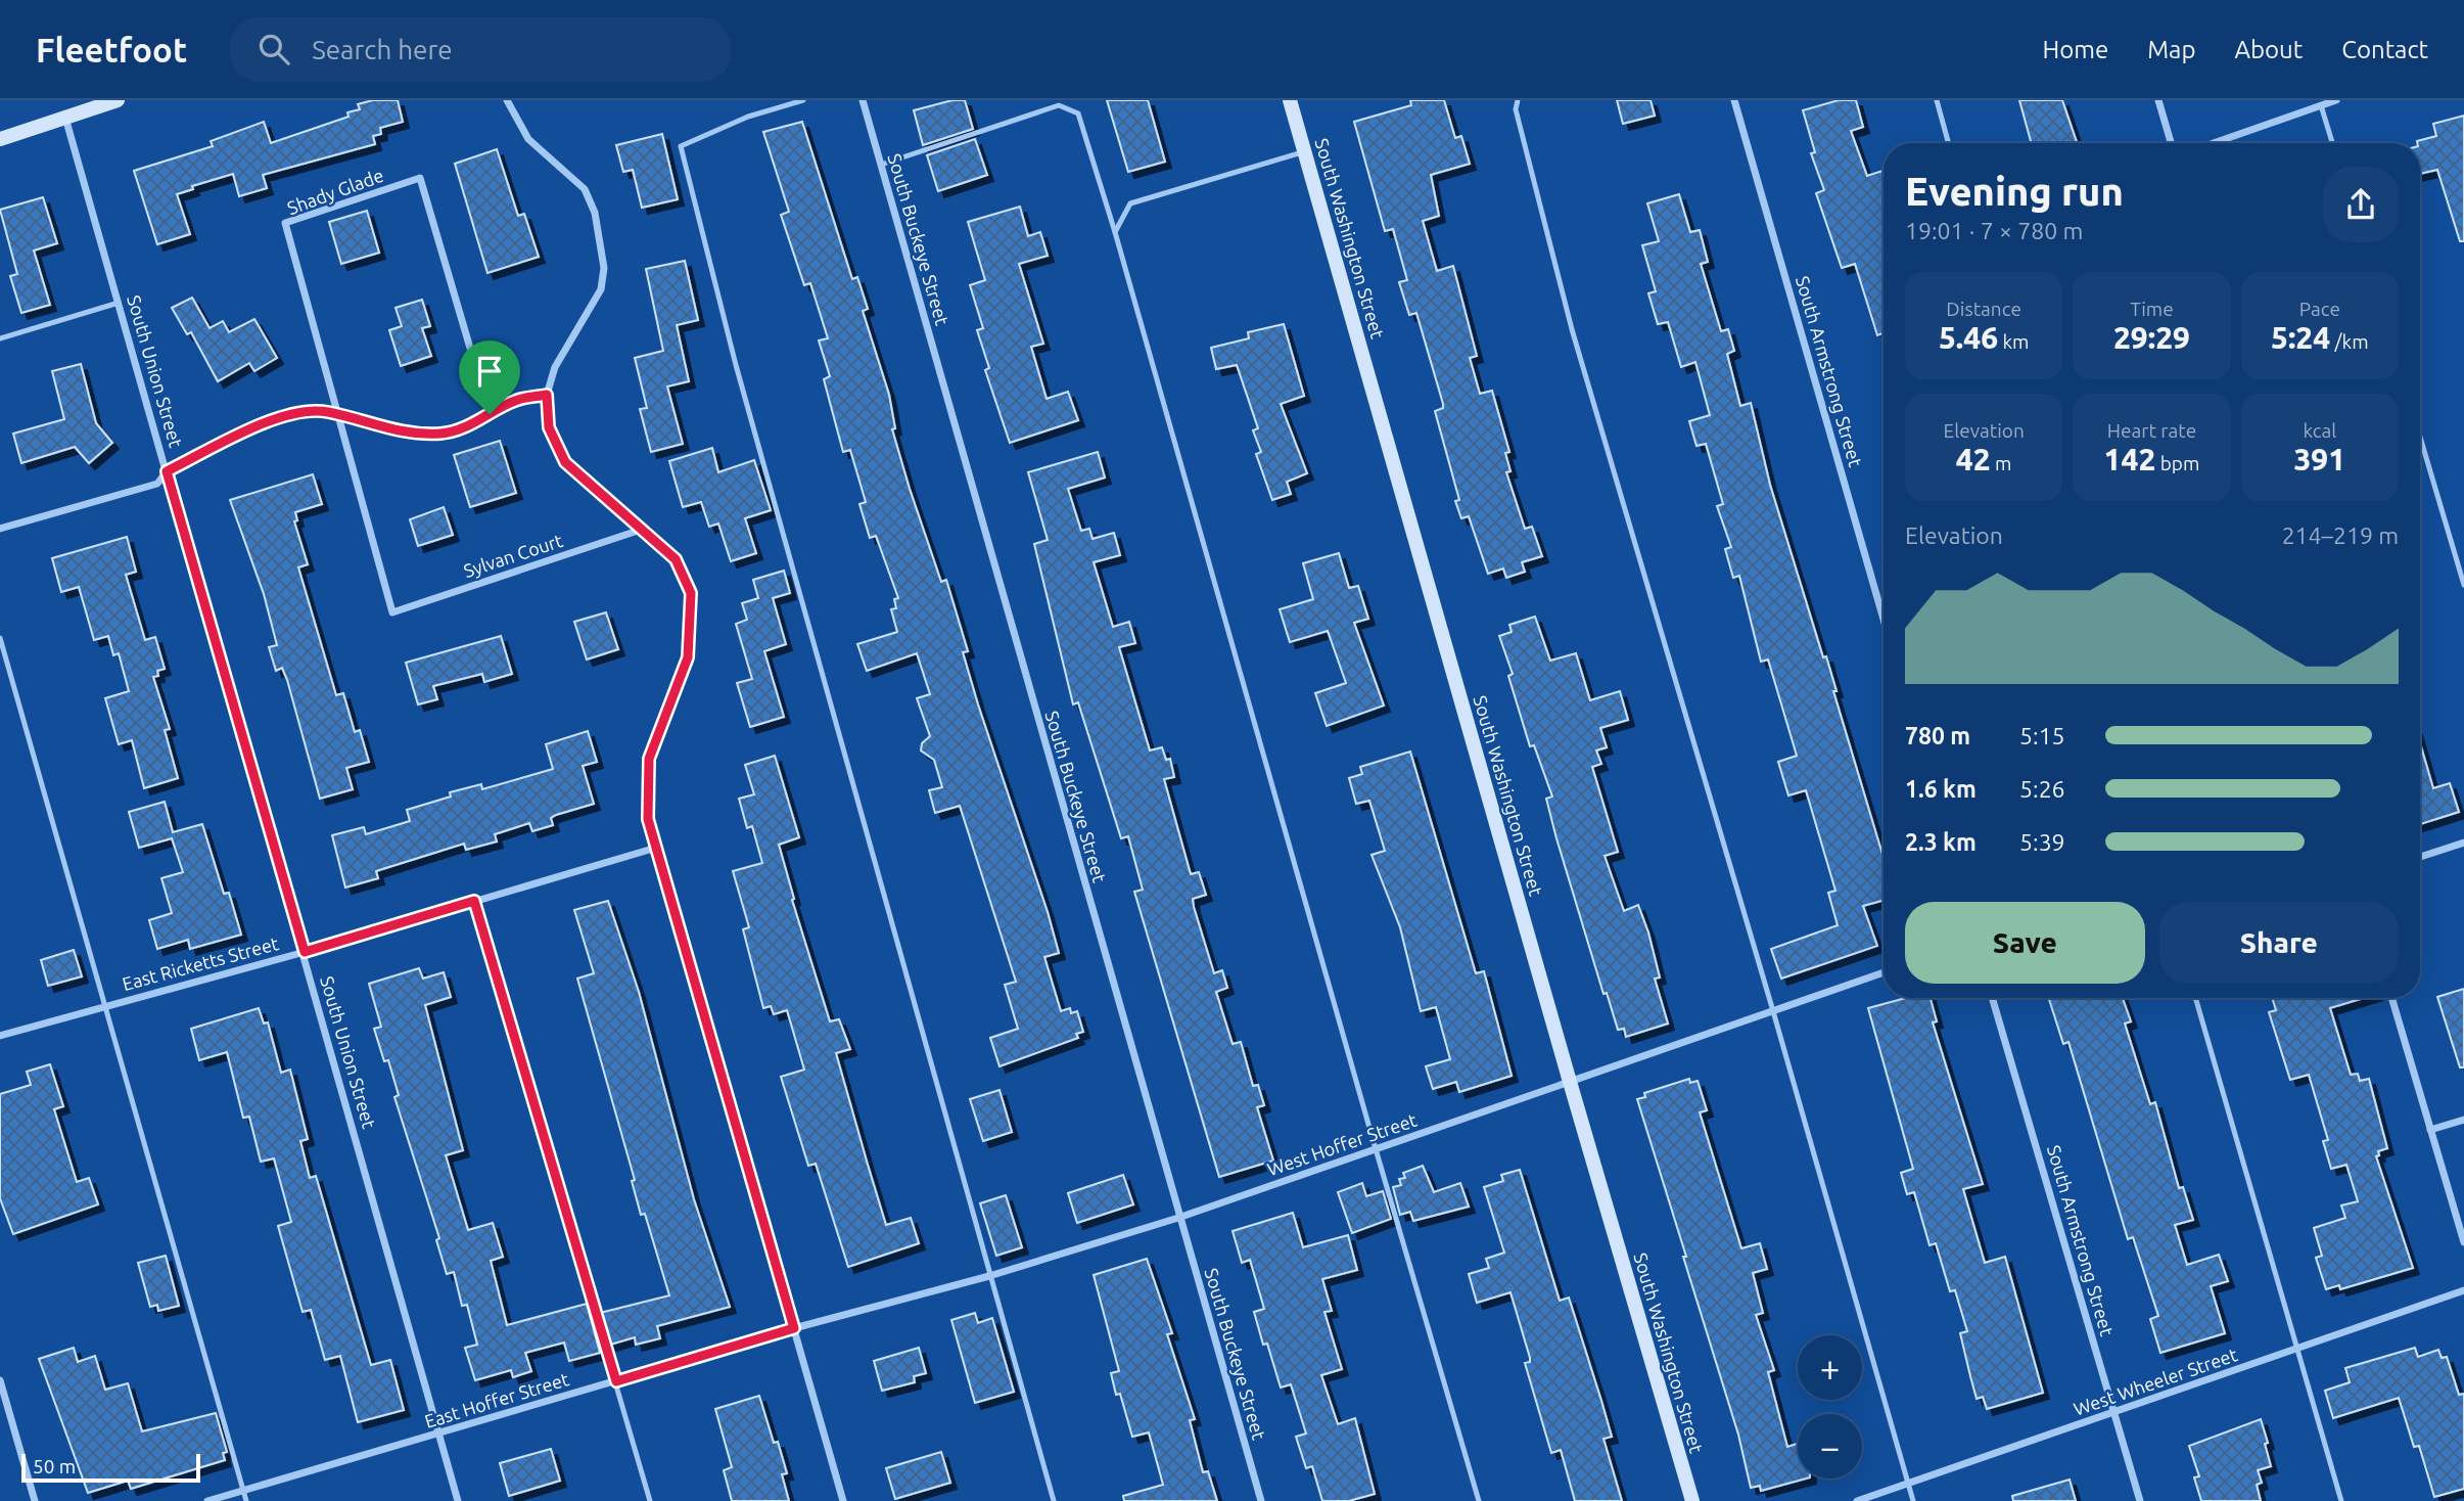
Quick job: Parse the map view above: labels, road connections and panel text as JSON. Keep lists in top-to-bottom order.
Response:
{
  "streets": {
    "main road": ["South Washington Street"],
    "street": [
      "Shady Glade",
      "South Buckeye Street",
      "South Union Street",
      "South Armstrong Street",
      "Sylvan Court",
      "East Ricketts Street",
      "West Hoffer Street",
      "West Wheeler Street",
      "East Hoffer Street"
    ]
  },
  "crossings": [
    ["Shady Glade", "Sylvan Court"],
    ["South Washington Street", "West Hoffer Street"],
    ["South Buckeye Street", "West Hoffer Street"],
    ["South Union Street", "East Ricketts Street"],
    ["South Union Street", "East Hoffer Street"],
    ["South Armstrong Street", "West Wheeler Street"],
    ["West Hoffer Street", "East Hoffer Street"]
  ],
  "scale_bar": "50 m",
  "page": {
    "header": "Fleetfoot",
    "search": "Search here",
    "nav": [
      "Home",
      "Map",
      "About",
      "Contact"
    ],
    "heading": ["Evening run", "19:01 · 7 × 780 m"],
    "stats": [
      ["Distance", "5.46 km"],
      ["Time", "29:29"],
      ["Pace", "5:24 /km"],
      ["Elevation", "42 m"],
      ["Heart rate", "142 bpm"],
      ["kcal", "391"]
    ],
    "chart": ["Elevation", "214–219 m"],
    "list": [
      {
        "name": "780 m",
        "note": "5:15"
      },
      {
        "name": "1.6 km",
        "note": "5:26"
      },
      {
        "name": "2.3 km",
        "note": "5:39"
      }
    ],
    "buttons": ["Save", "Share"],
    "map_buttons": ["+", "−"],
    "scale": "50 m"
  }
}
